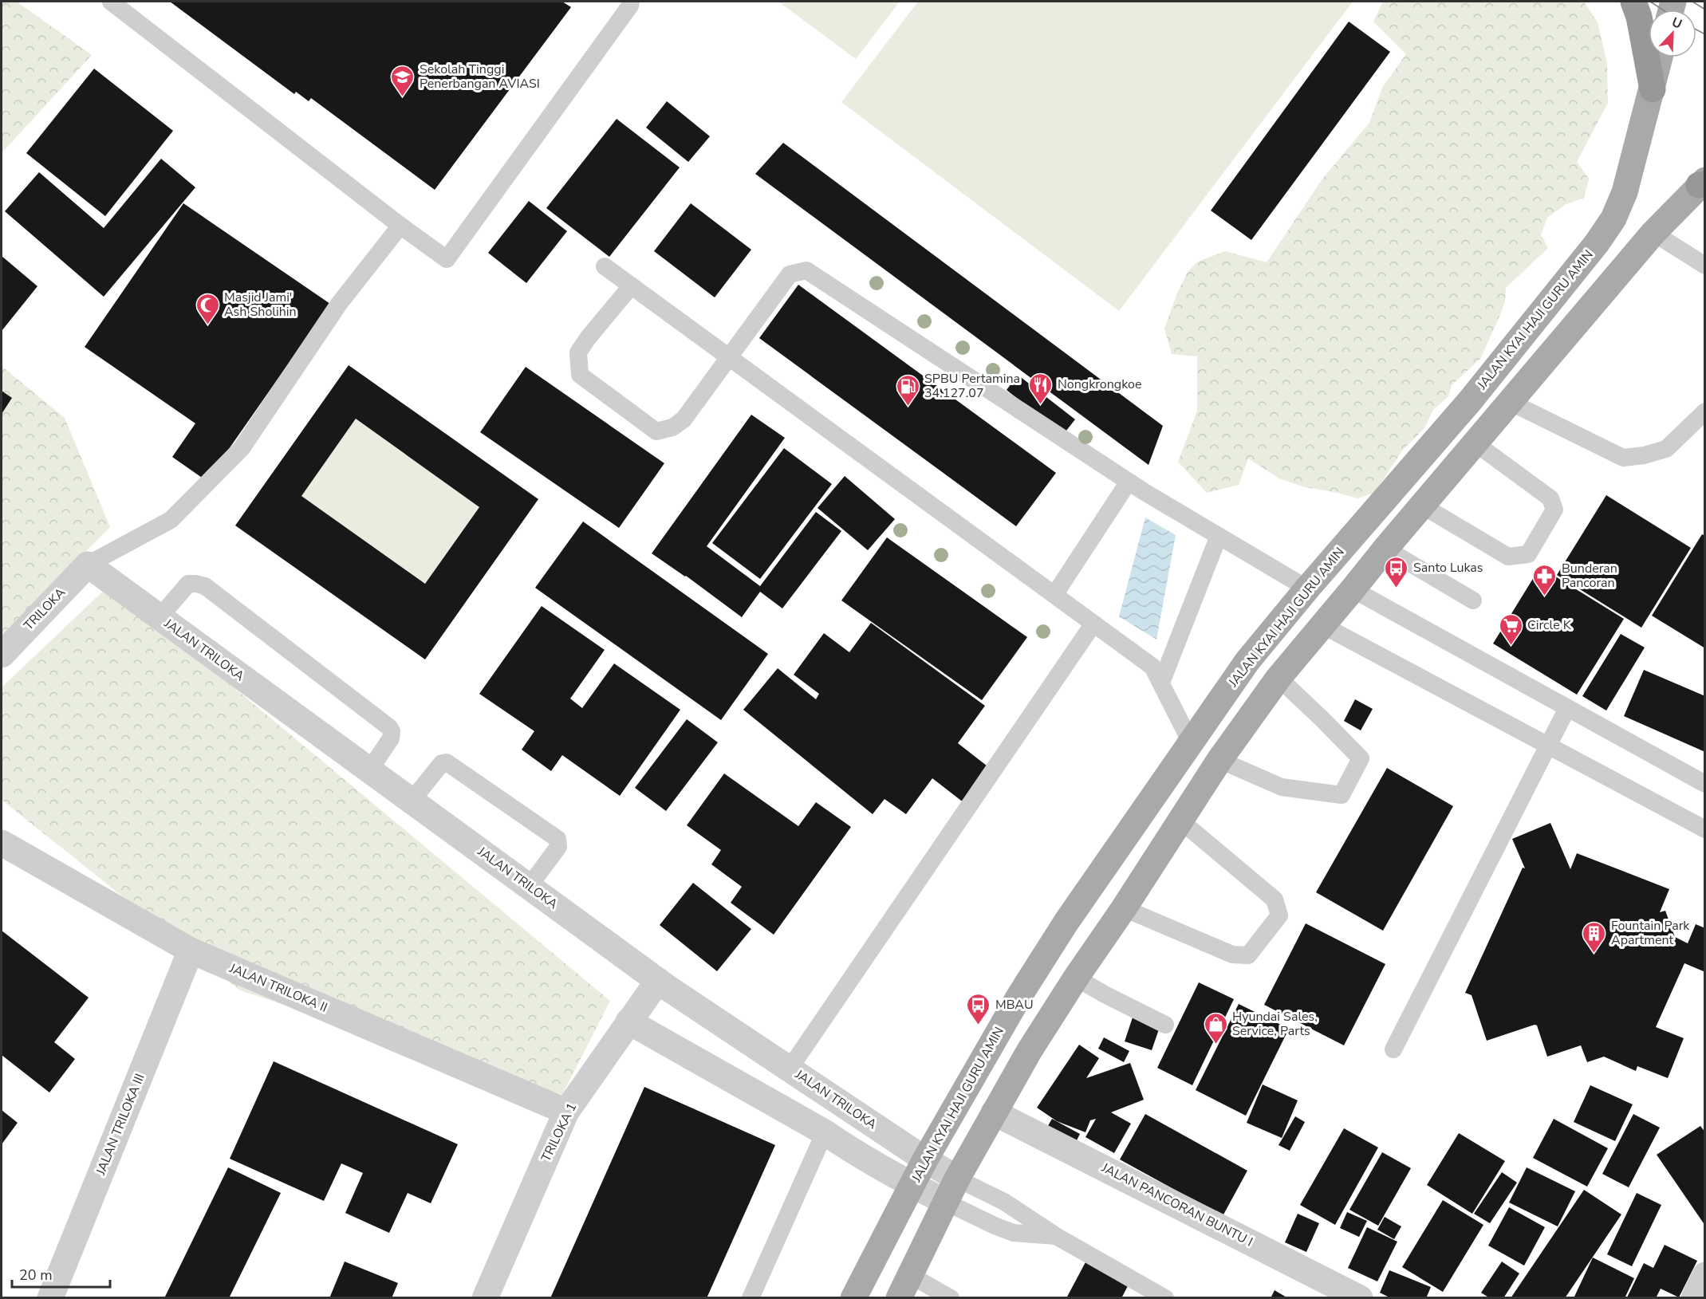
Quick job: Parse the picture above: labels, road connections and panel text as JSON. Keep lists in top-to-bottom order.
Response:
{
  "streets": {
    "main road": ["JALAN KYAI HAJI GURU AMIN"],
    "street": [
      "TRILOKA",
      "JALAN TRILOKA",
      "JALAN TRILOKA II",
      "JALAN TRILOKA III",
      "TRILOKA 1",
      "JALAN PANCORAN BUNTU I"
    ]
  },
  "crossings": [
    ["JALAN KYAI HAJI GURU AMIN", "JALAN TRILOKA"],
    ["TRILOKA", "JALAN TRILOKA"],
    ["JALAN TRILOKA", "TRILOKA 1"],
    ["JALAN TRILOKA II", "JALAN TRILOKA III"],
    ["JALAN TRILOKA II", "TRILOKA 1"]
  ],
  "places": {
    "school or university": ["Sekolah Tinggi Penerbangan AVIASI"],
    "mosque": ["Masjid Jami' Ash Sholihin"],
    "restaurant": ["Nongkrongkoe"],
    "fuel station": ["SPBU Pertamina 34.127.07"],
    "bus stop": ["Santo Lukas", "MBAU"],
    "pharmacy": ["Bunderan Pancoran"],
    "supermarket": ["Circle K"],
    "building": ["Fountain Park Apartment"],
    "shop": ["Hyundai Sales, Service, Parts"]
  },
  "scale_bar": "20 m",
  "north": "top right"
}
